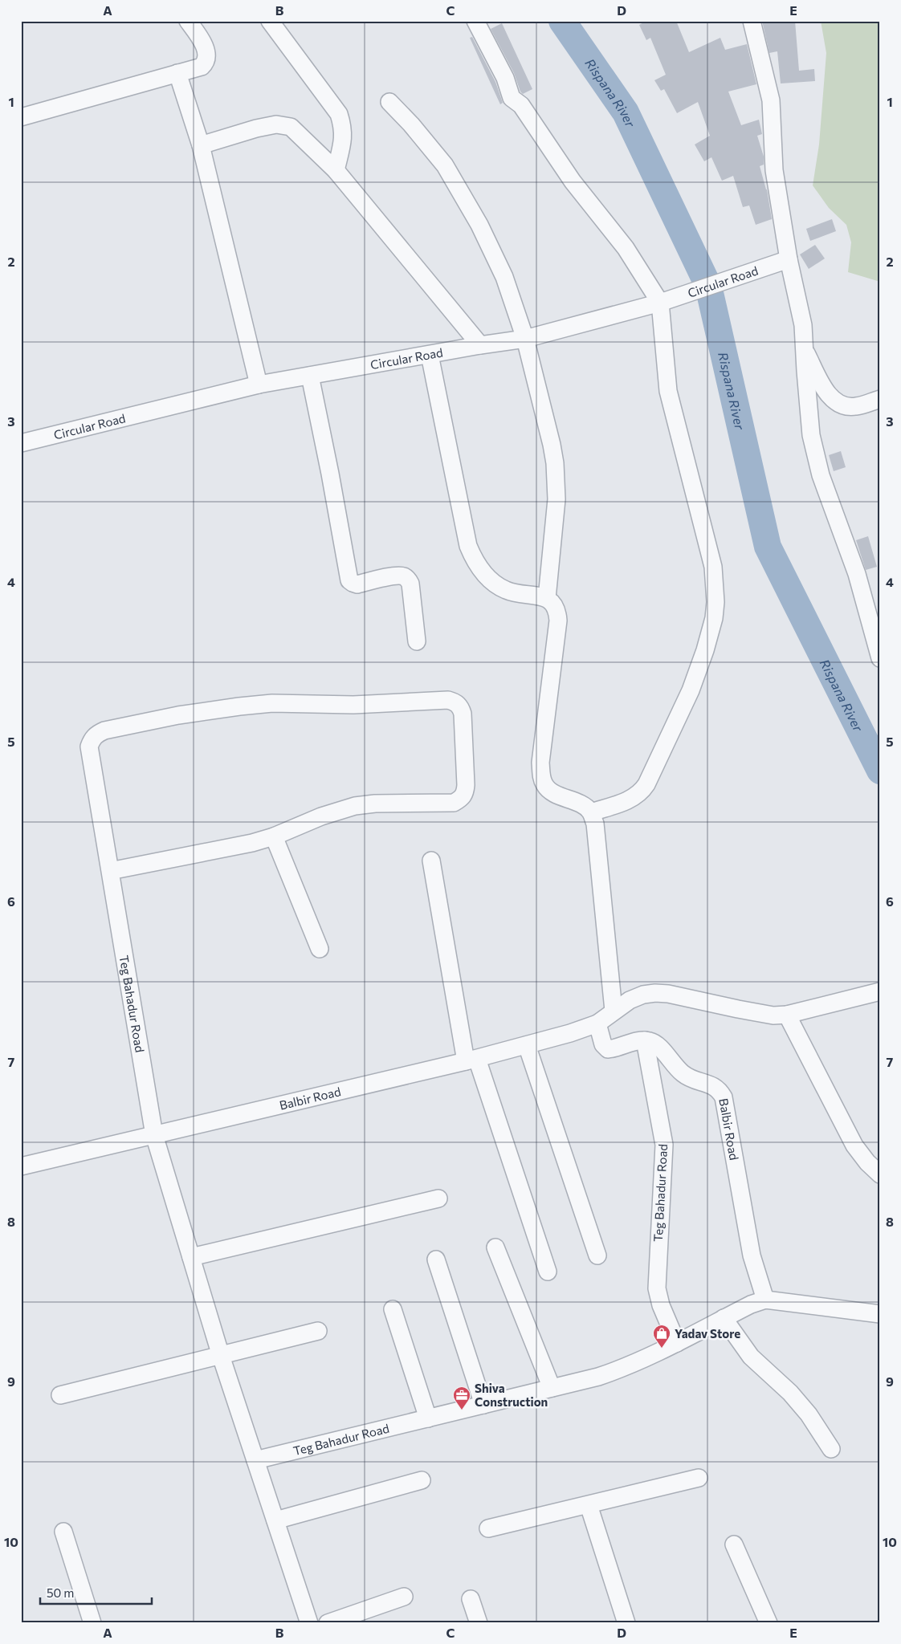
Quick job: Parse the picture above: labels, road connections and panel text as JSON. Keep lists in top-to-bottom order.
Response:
{
  "streets": {
    "street": ["Circular Road", "Teg Bahadur Road", "Balbir Road"]
  },
  "crossings": [
    ["Teg Bahadur Road", "Balbir Road"]
  ],
  "water": ["Rispana River"],
  "places": {
    "shop": ["Yadav Store"],
    "office": ["Shiva Construction"]
  },
  "scale_bar": "50 m",
  "grid": {
    "columns": [
      "A",
      "B",
      "C",
      "D",
      "E"
    ],
    "rows": [
      "1",
      "2",
      "3",
      "4",
      "5",
      "6",
      "7",
      "8",
      "9",
      "10"
    ]
  }
}
